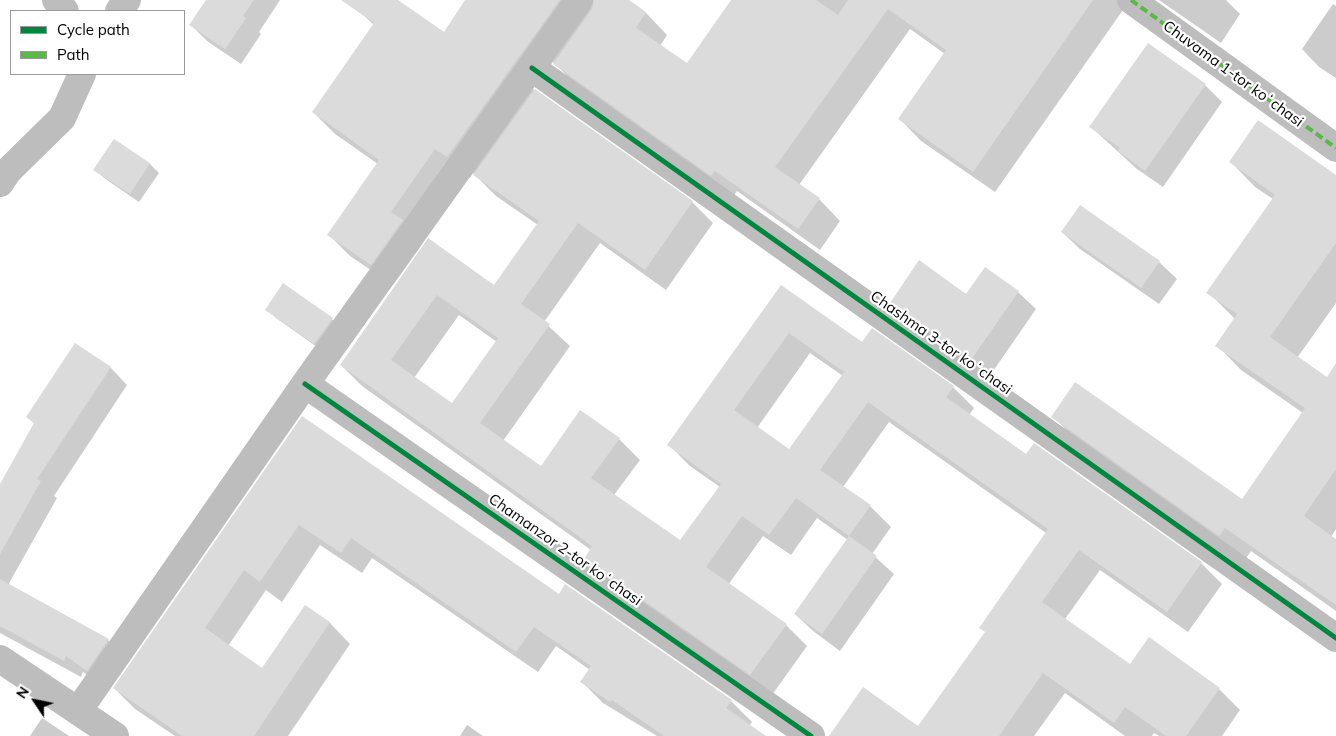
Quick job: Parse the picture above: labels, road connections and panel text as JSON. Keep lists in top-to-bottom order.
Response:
{
  "streets": {
    "street": ["Chuvama 1-tor koʻchasi", "Chashma 3-tor koʻchasi", "Chamanzor 2-tor koʻchasi"]
  },
  "legend": ["Cycle path", "Path"],
  "north": "top left"
}
